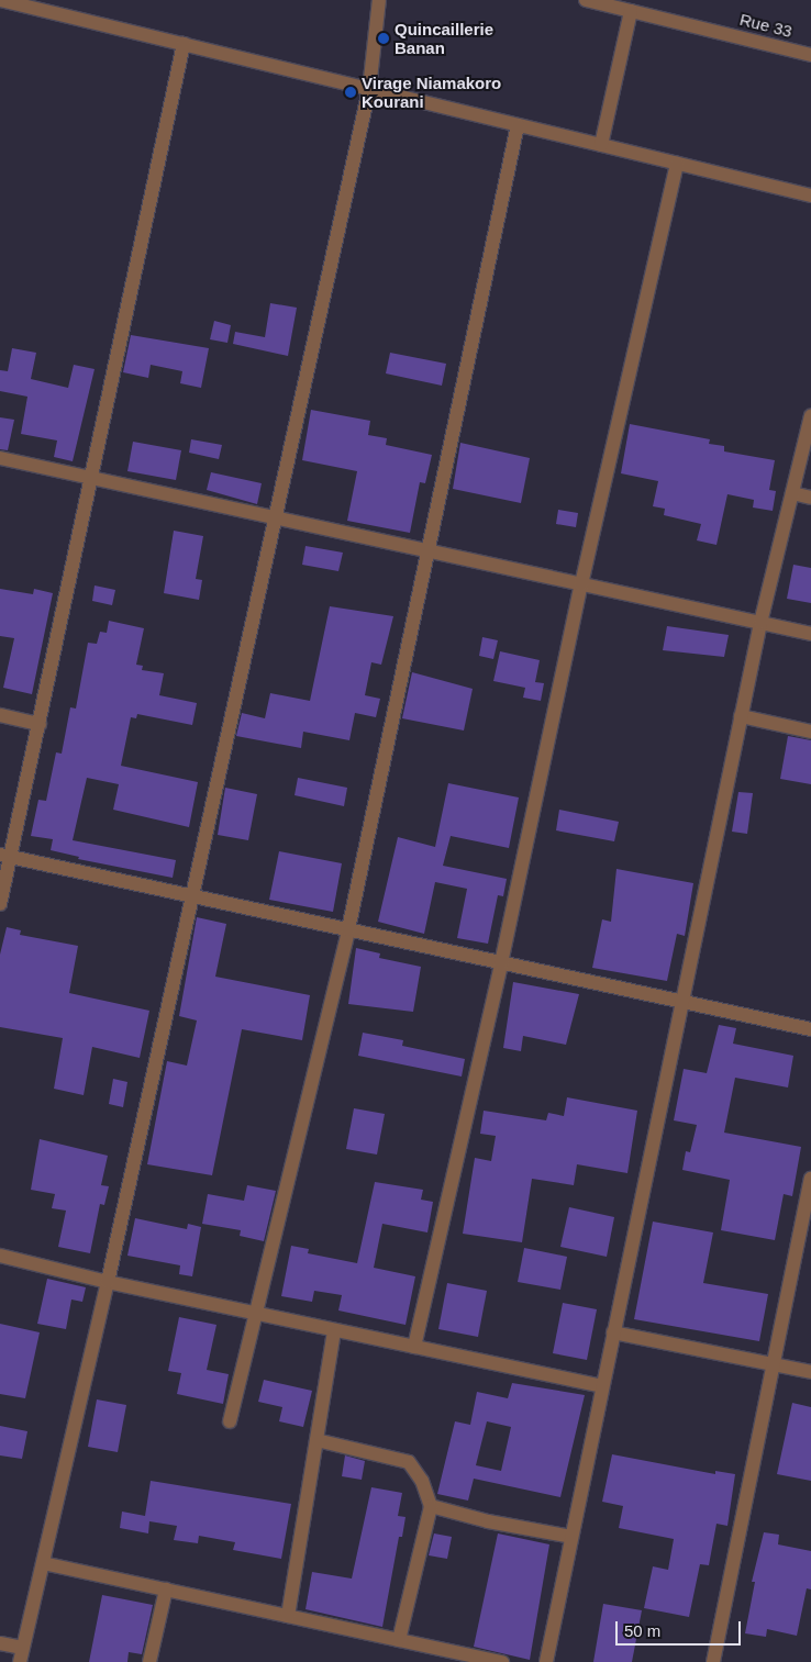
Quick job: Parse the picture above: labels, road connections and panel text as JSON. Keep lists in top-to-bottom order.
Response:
{
  "streets": {
    "street": ["Rue 33"]
  },
  "places": ["Quincaillerie Banan", "Virage Niamakoro Kourani"],
  "scale_bar": "50 m"
}
